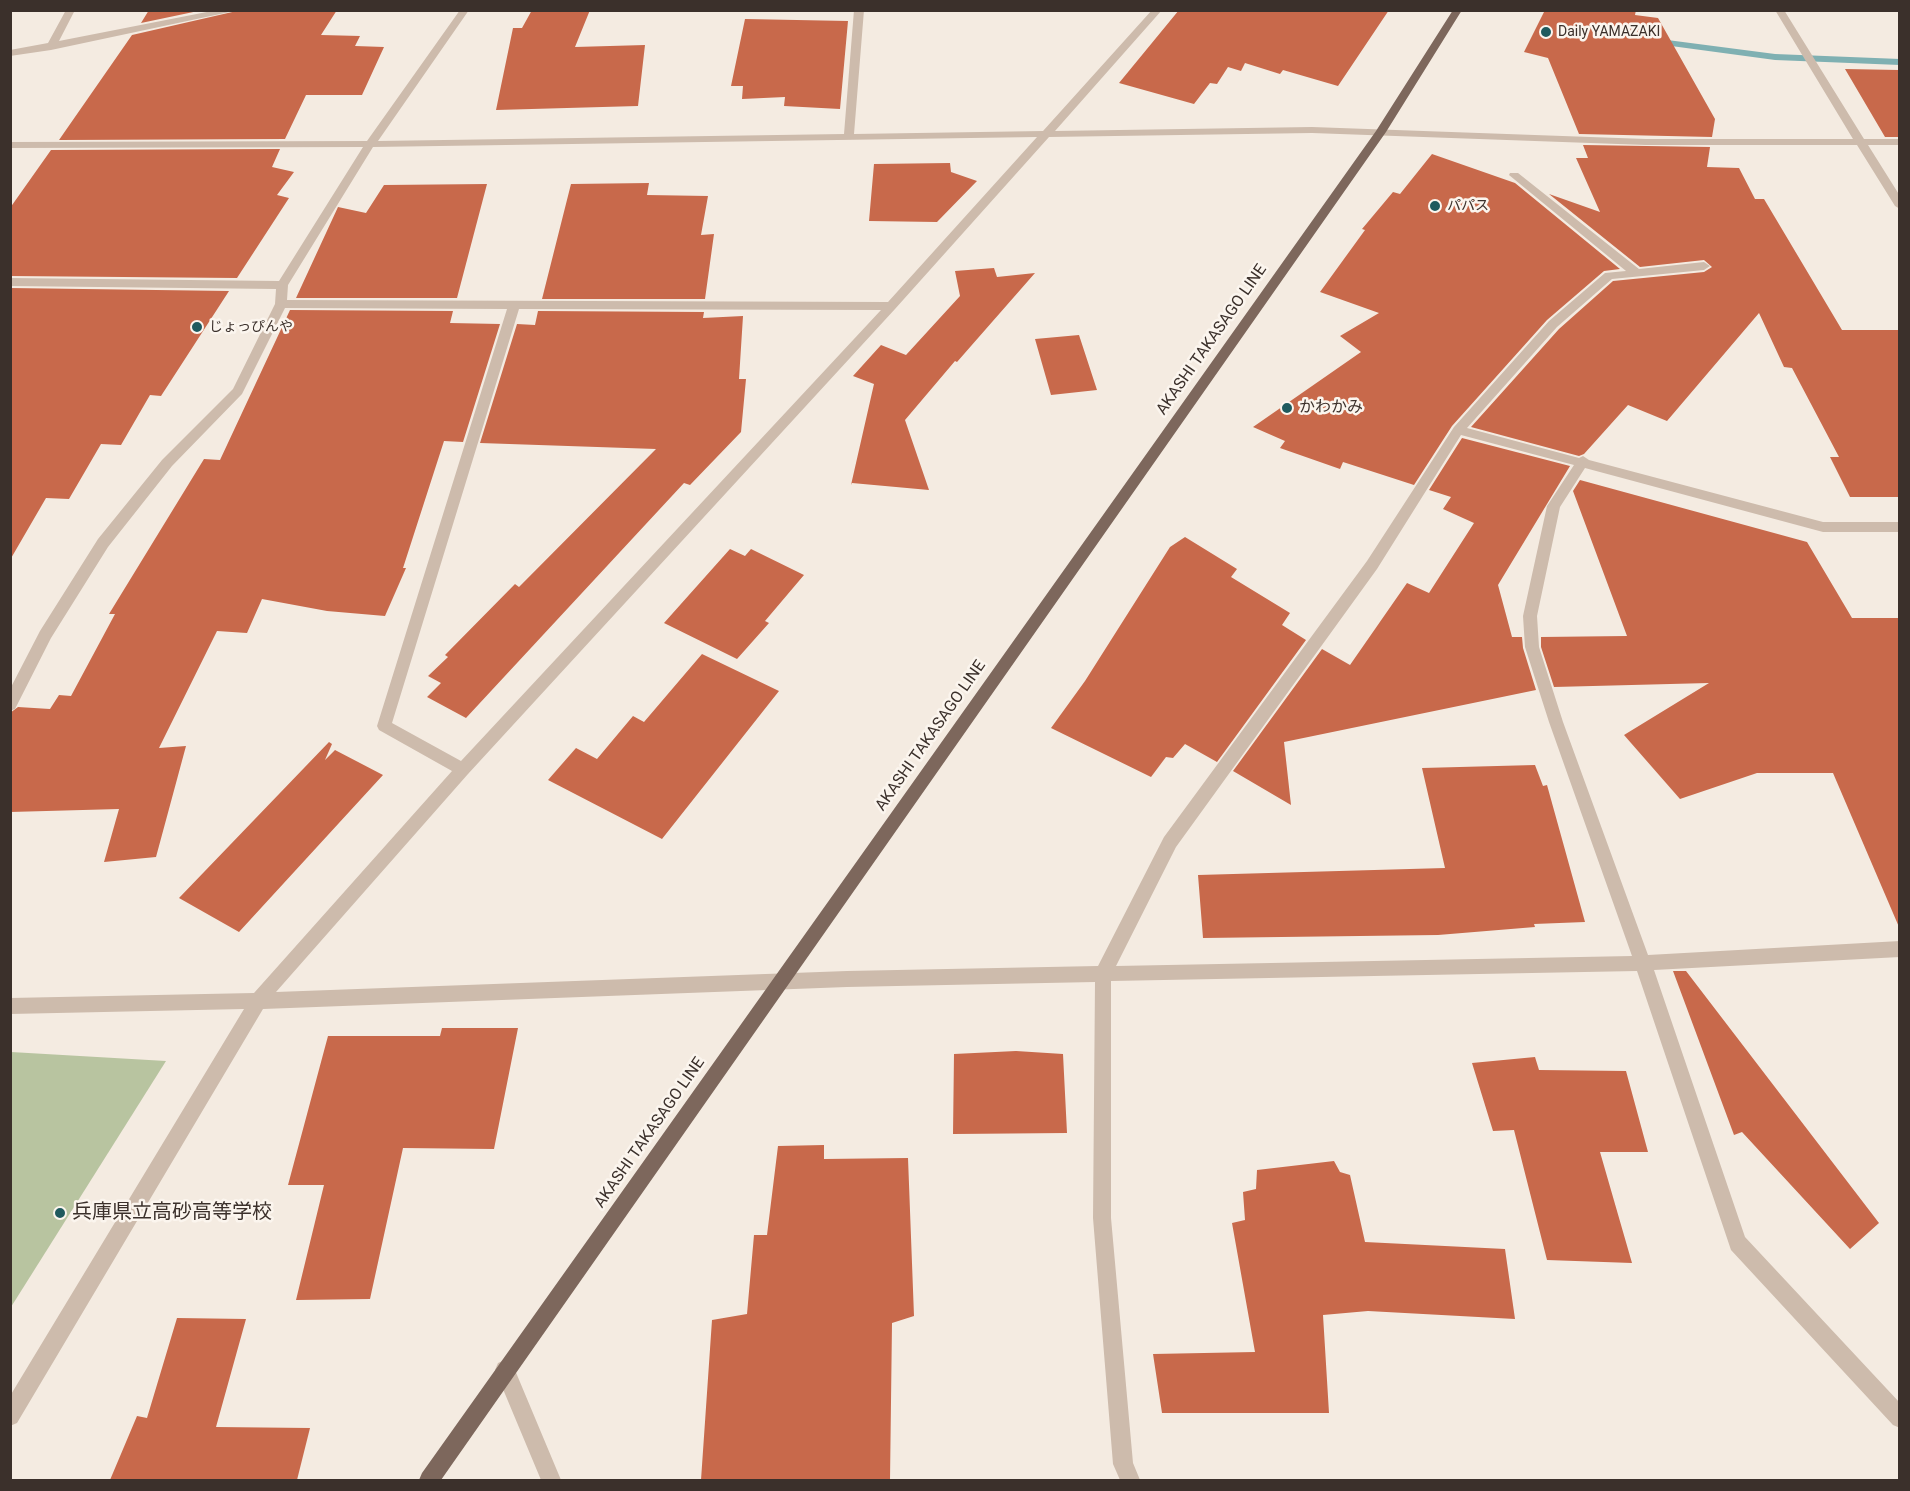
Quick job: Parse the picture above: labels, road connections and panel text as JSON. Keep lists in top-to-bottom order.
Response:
{
  "streets": {
    "main road": ["AKASHI TAKASAGO LINE"]
  },
  "places": [
    "Daily YAMAZAKI",
    "パパス",
    "じょっぴんや",
    "かわかみ",
    "兵庫県立高砂高等学校"
  ]
}
